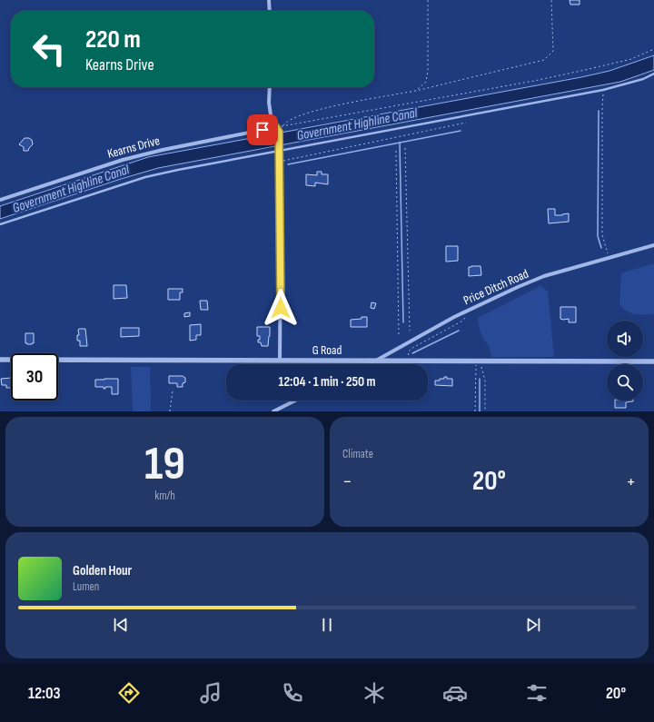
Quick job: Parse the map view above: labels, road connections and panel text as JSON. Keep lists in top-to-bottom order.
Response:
{
  "streets": {
    "street": ["Kearns Drive", "Price Ditch Road", "G Road"]
  },
  "crossings": [
    ["Price Ditch Road", "G Road"]
  ],
  "water": ["Government Highline Canal"],
  "page": {
    "turn": ["220 m", "Kearns Drive"],
    "limit": "30",
    "trip": "12:04 · 1 min · 250 m",
    "tile": [
      ["19", "km/h"],
      "Climate"
    ],
    "heat": ["−", "20°", "+"],
    "song": ["Golden Hour", "Lumen"],
    "tabs": ["12:03", "20°"]
  }
}
